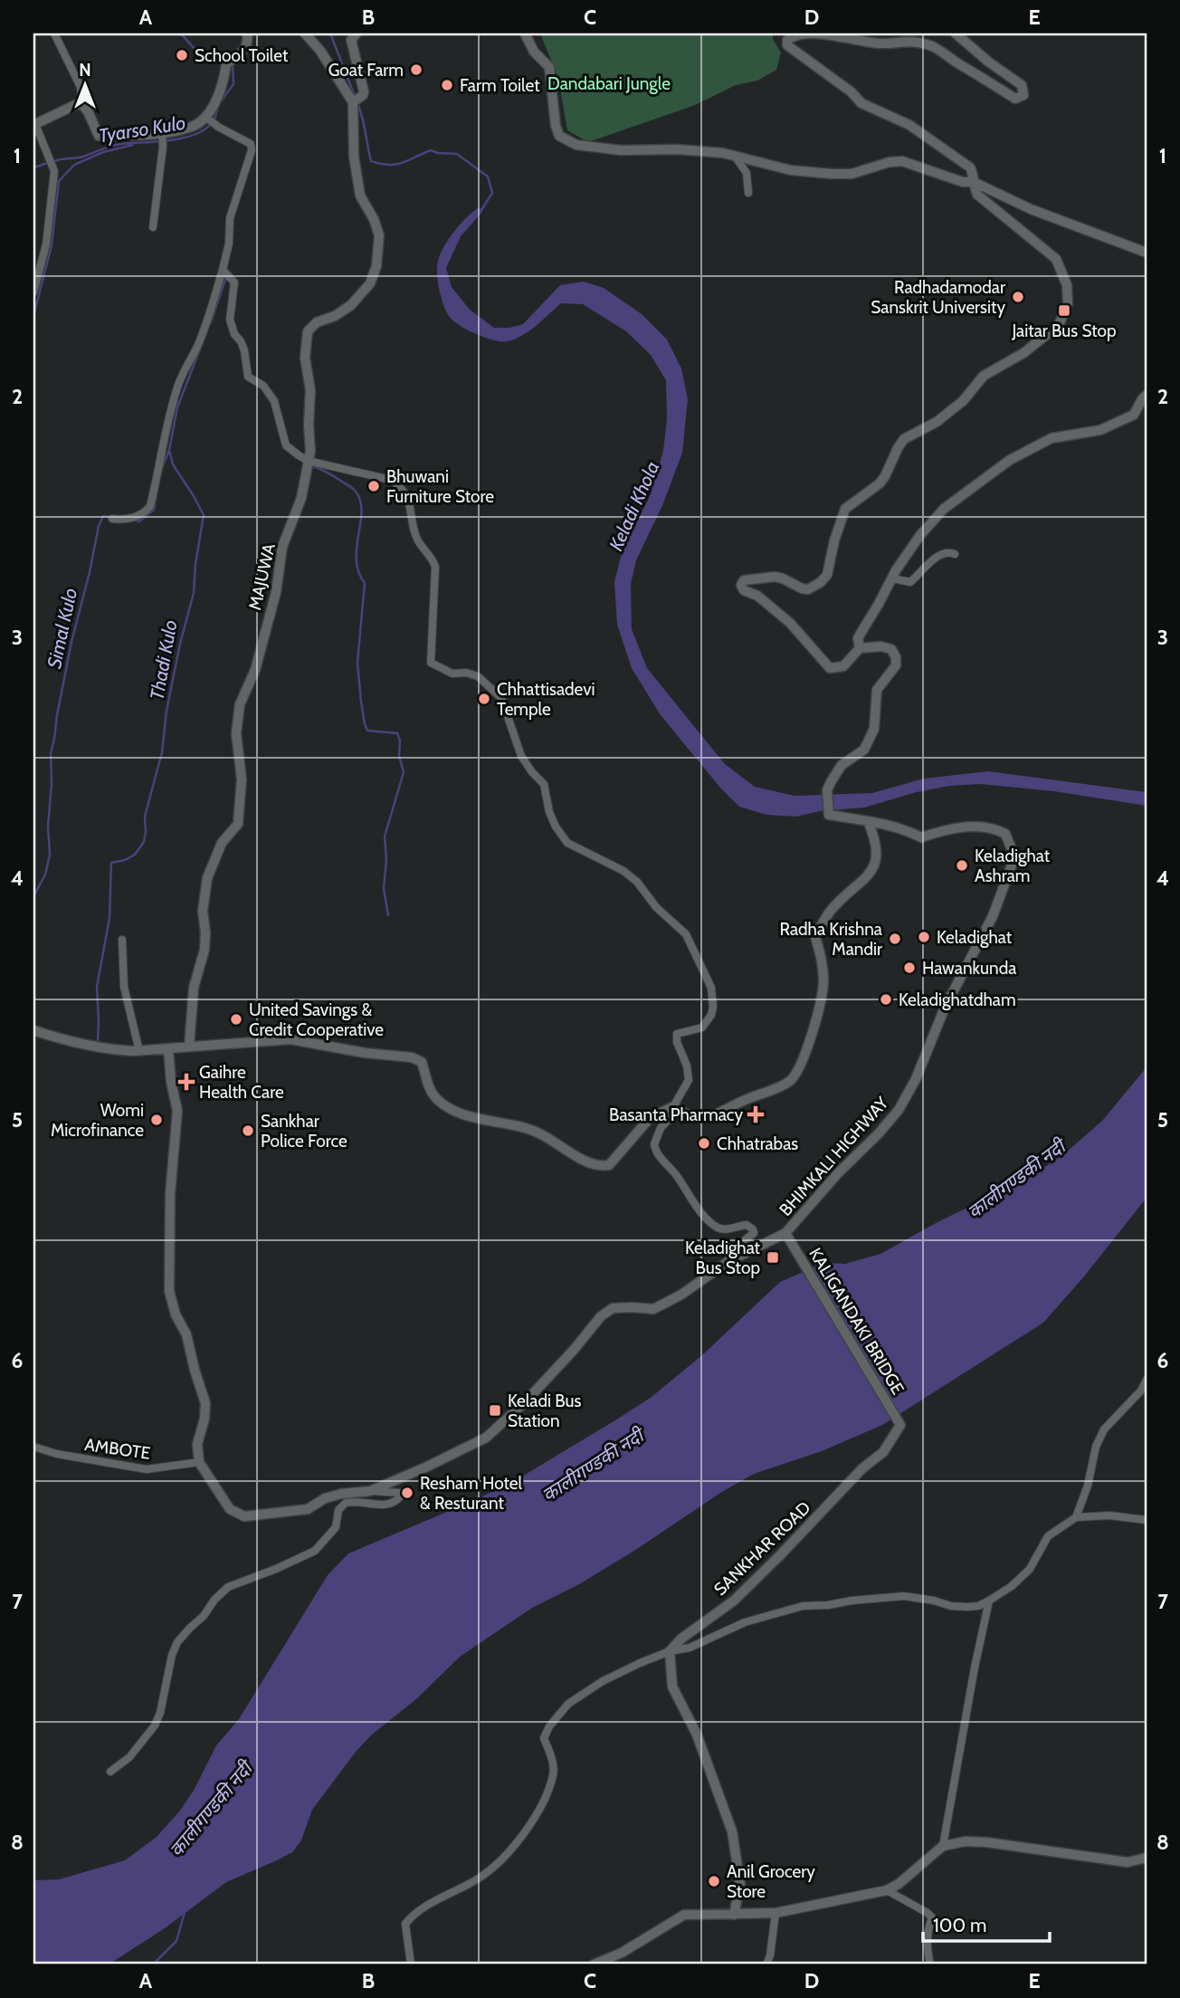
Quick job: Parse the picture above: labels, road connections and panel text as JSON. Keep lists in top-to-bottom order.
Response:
{
  "streets": {
    "street": [
      "MAJUWA",
      "BHIMKALI HIGHWAY",
      "KALIGANDAKI BRIDGE",
      "AMBOTE",
      "SANKHAR ROAD"
    ]
  },
  "crossings": [
    ["BHIMKALI HIGHWAY", "KALIGANDAKI BRIDGE"],
    ["KALIGANDAKI BRIDGE", "SANKHAR ROAD"]
  ],
  "water": [
    "Tyarso Kulo",
    "Keladi Khola",
    "Simal Kulo",
    "Thadi Kulo",
    "कालीगण्डकी नदी"
  ],
  "parks": ["Dandabari Jungle"],
  "places": {
    "other": [
      "School Toilet",
      "Goat Farm",
      "Farm Toilet",
      "Radhadamodar Sanskrit University",
      "Bhuwani Furniture Store",
      "Chhattisadevi Temple",
      "Keladighat Ashram",
      "Keladighat",
      "Radha Krishna Mandir",
      "Hawankunda",
      "Keladighatdham",
      "United Savings & Credit Cooperative",
      "Womi Microfinance",
      "Sankhar Police Force",
      "Chhatrabas",
      "Resham Hotel & Resturant",
      "Anil Grocery Store"
    ],
    "transit": ["Jaitar Bus Stop", "Keladighat Bus Stop", "Keladi Bus Station"],
    "health": ["Gaihre Health Care", "Basanta Pharmacy"]
  },
  "scale_bar": "100 m",
  "north": "top",
  "grid": {
    "columns": [
      "A",
      "B",
      "C",
      "D",
      "E"
    ],
    "rows": [
      "1",
      "2",
      "3",
      "4",
      "5",
      "6",
      "7",
      "8"
    ]
  }
}
